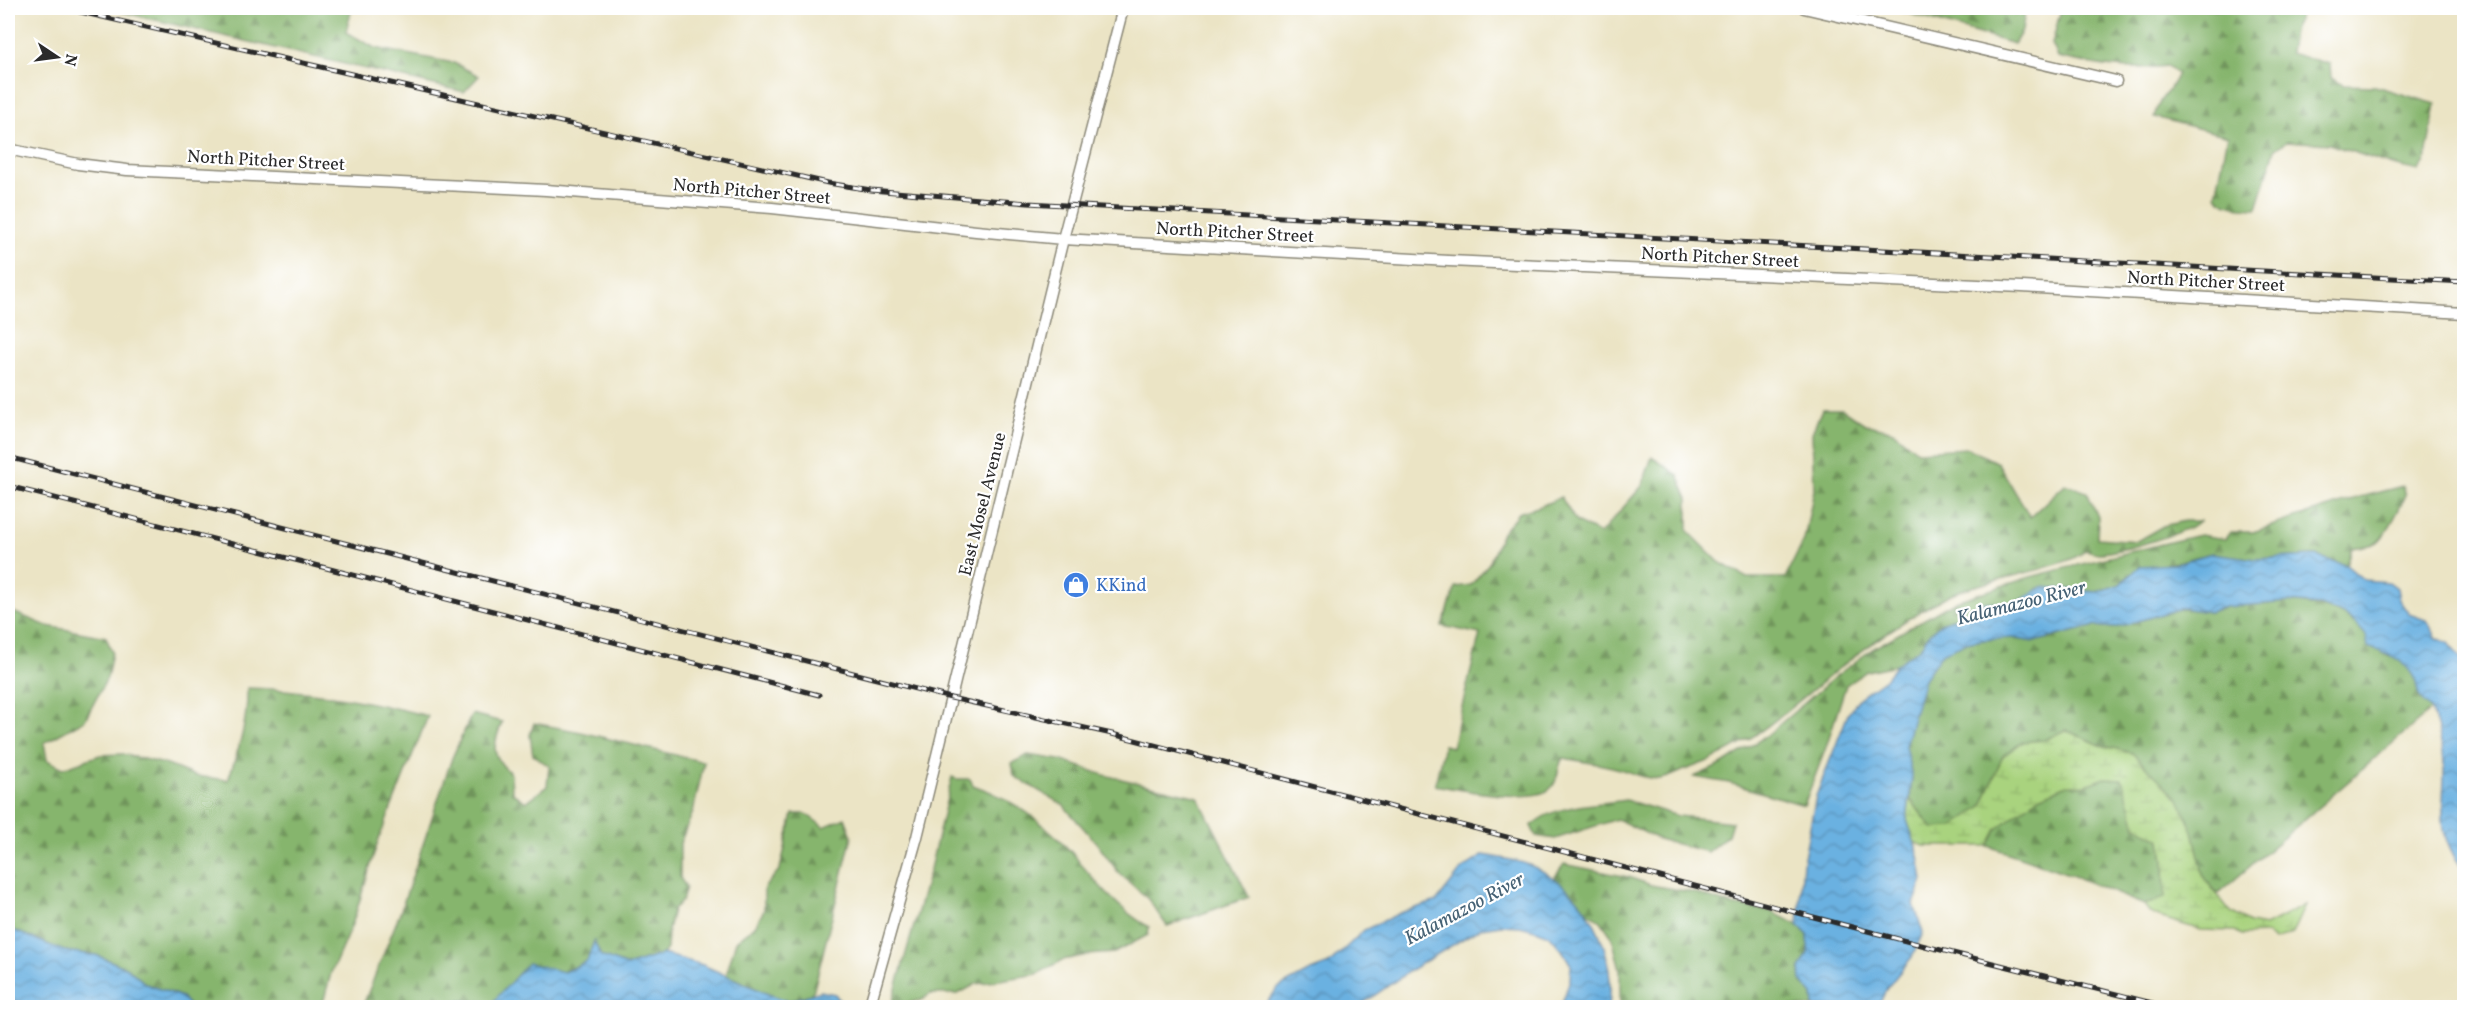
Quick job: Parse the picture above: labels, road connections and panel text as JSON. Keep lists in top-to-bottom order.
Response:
{
  "streets": {
    "street": ["North Pitcher Street", "East Mosel Avenue"]
  },
  "crossings": [
    ["North Pitcher Street", "East Mosel Avenue"]
  ],
  "water": ["Kalamazoo River"],
  "places": {
    "shop": ["KKind"]
  },
  "north": "right"
}
